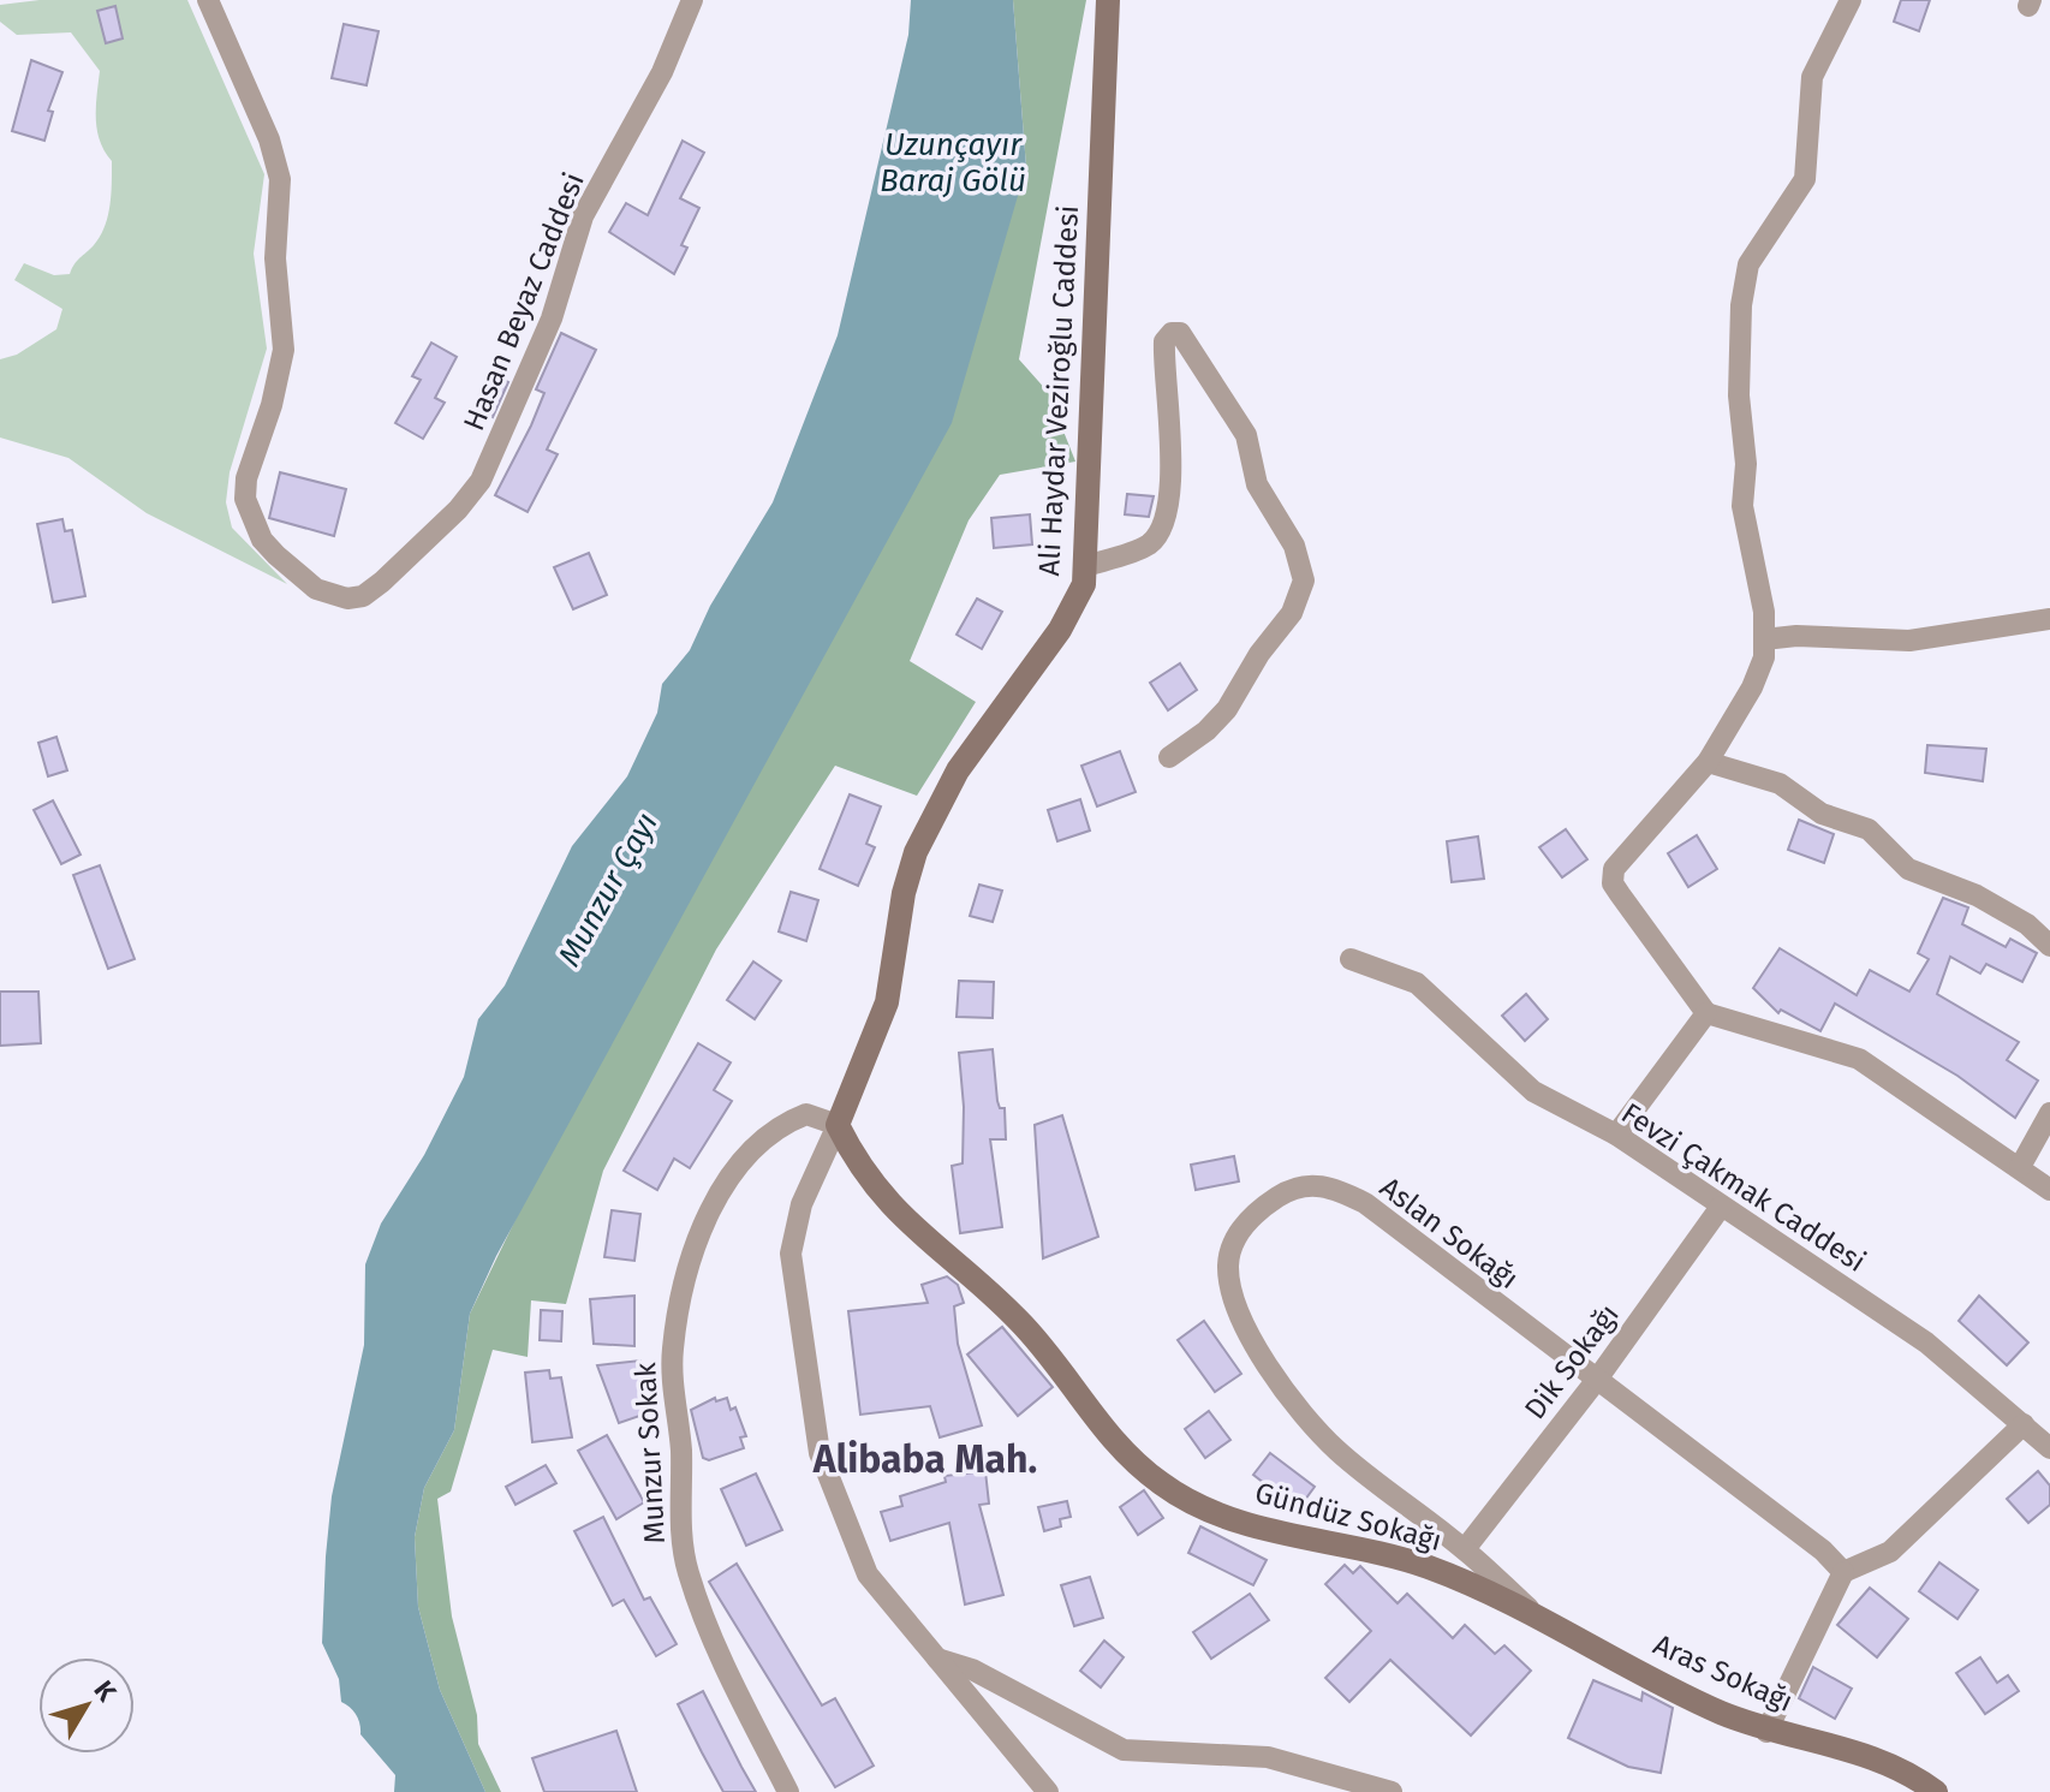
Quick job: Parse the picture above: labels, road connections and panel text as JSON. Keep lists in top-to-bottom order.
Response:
{
  "streets": {
    "main road": ["Ali Haydar Veziroğlu Caddesi", "Gündüz Sokağı", "Aras Sokağı"],
    "street": [
      "Hasan Beyaz Caddesi",
      "Fevzi Çakmak Caddesi",
      "Aslan Sokağı",
      "Dik Sokağı",
      "Munzur Sokak"
    ]
  },
  "crossings": [
    ["Ali Haydar Veziroğlu Caddesi", "Munzur Sokak"],
    ["Ali Haydar Veziroğlu Caddesi", "Gündüz Sokağı"],
    ["Fevzi Çakmak Caddesi", "Dik Sokağı"],
    ["Aslan Sokağı", "Dik Sokağı"],
    ["Aslan Sokağı", "Gündüz Sokağı"],
    ["Aslan Sokağı", "Aras Sokağı"],
    ["Munzur Sokak", "Gündüz Sokağı"],
    ["Gündüz Sokağı", "Aras Sokağı"]
  ],
  "districts": ["Alibaba Mah."],
  "water": ["Uzunçayır Baraj Gölü", "Munzur Çayı"],
  "north": "top right"
}
